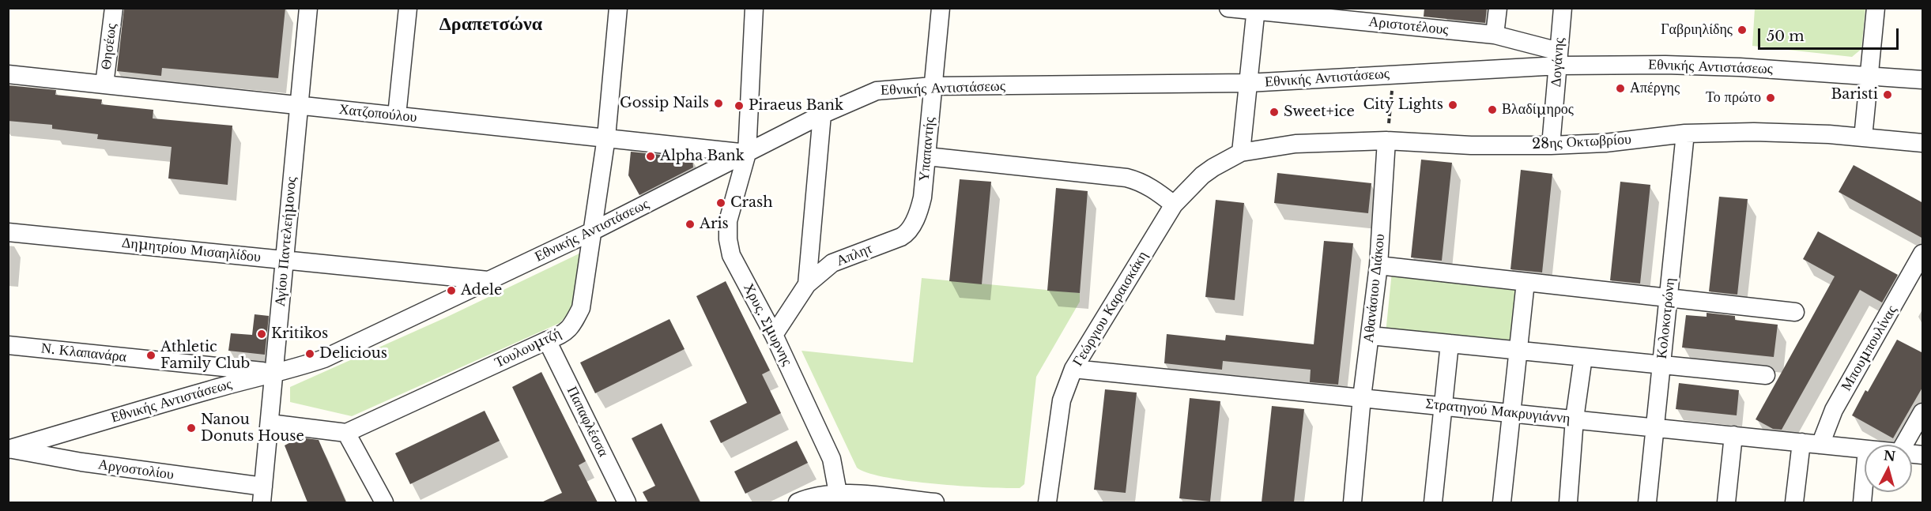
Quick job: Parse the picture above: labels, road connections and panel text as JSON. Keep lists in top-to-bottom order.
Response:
{
  "streets": {
    "street": [
      "Αριστοτέλους",
      "Θησέως",
      "Δογάνης",
      "Εθνικής Αντιστάσεως",
      "Χατζοπούλου",
      "28ης Οκτωβρίου",
      "Υπαπαντής",
      "Αγίου Παντελεήμονος",
      "Δημητρίου Μισαηλίδου",
      "Απλητ",
      "Αθανάσιου Διάκου",
      "Γεώργιου Καραισκάκη",
      "Κολοκοτρώνη",
      "Χρυς. Σμυρνης",
      "Τουλουμτζή",
      "Μπουμπουλίνας",
      "Ν. Κλαπανάρα",
      "Στρατηγού Μακρυγιάννη",
      "Παπαφλέσσα",
      "Αργοστολίου"
    ]
  },
  "crossings": [
    ["Αριστοτέλους", "Δογάνης"],
    ["Αριστοτέλους", "Εθνικής Αντιστάσεως"],
    ["Θησέως", "Χατζοπούλου"],
    ["Δογάνης", "Εθνικής Αντιστάσεως"],
    ["Δογάνης", "28ης Οκτωβρίου"],
    ["Εθνικής Αντιστάσεως", "Χατζοπούλου"],
    ["Εθνικής Αντιστάσεως", "Υπαπαντής"],
    ["Εθνικής Αντιστάσεως", "Αγίου Παντελεήμονος"],
    ["Εθνικής Αντιστάσεως", "Δημητρίου Μισαηλίδου"],
    ["Εθνικής Αντιστάσεως", "Χρυς. Σμυρνης"],
    ["Εθνικής Αντιστάσεως", "Τουλουμτζή"],
    ["Εθνικής Αντιστάσεως", "Ν. Κλαπανάρα"],
    ["Εθνικής Αντιστάσεως", "Αργοστολίου"],
    ["Χατζοπούλου", "Αγίου Παντελεήμονος"],
    ["Χατζοπούλου", "Χρυς. Σμυρνης"],
    ["Χατζοπούλου", "Τουλουμτζή"],
    ["28ης Οκτωβρίου", "Αθανάσιου Διάκου"],
    ["28ης Οκτωβρίου", "Γεώργιου Καραισκάκη"],
    ["28ης Οκτωβρίου", "Κολοκοτρώνη"],
    ["Υπαπαντής", "Απλητ"],
    ["Αγίου Παντελεήμονος", "Δημητρίου Μισαηλίδου"],
    ["Αγίου Παντελεήμονος", "Ν. Κλαπανάρα"],
    ["Αγίου Παντελεήμονος", "Αργοστολίου"],
    ["Απλητ", "Χρυς. Σμυρνης"],
    ["Αθανάσιου Διάκου", "Στρατηγού Μακρυγιάννη"],
    ["Γεώργιου Καραισκάκη", "Στρατηγού Μακρυγιάννη"],
    ["Κολοκοτρώνη", "Στρατηγού Μακρυγιάννη"],
    ["Τουλουμτζή", "Παπαφλέσσα"],
    ["Μπουμπουλίνας", "Στρατηγού Μακρυγιάννη"]
  ],
  "districts": ["Δραπετσώνα"],
  "places": [
    "Γαβριηλίδης",
    "Απέργης",
    "Baristi",
    "Το πρώτο",
    "Gossip Nails",
    "City Lights",
    "Piraeus Bank",
    "Βλαδίμηρος",
    "Sweet+ice",
    "Alpha Bank",
    "Crash",
    "Aris",
    "Adele",
    "Kritikos",
    "Delicious",
    "Athletic Family Club",
    "Nanou Donuts House"
  ],
  "scale_bar": "50 m",
  "north": "top"
}
